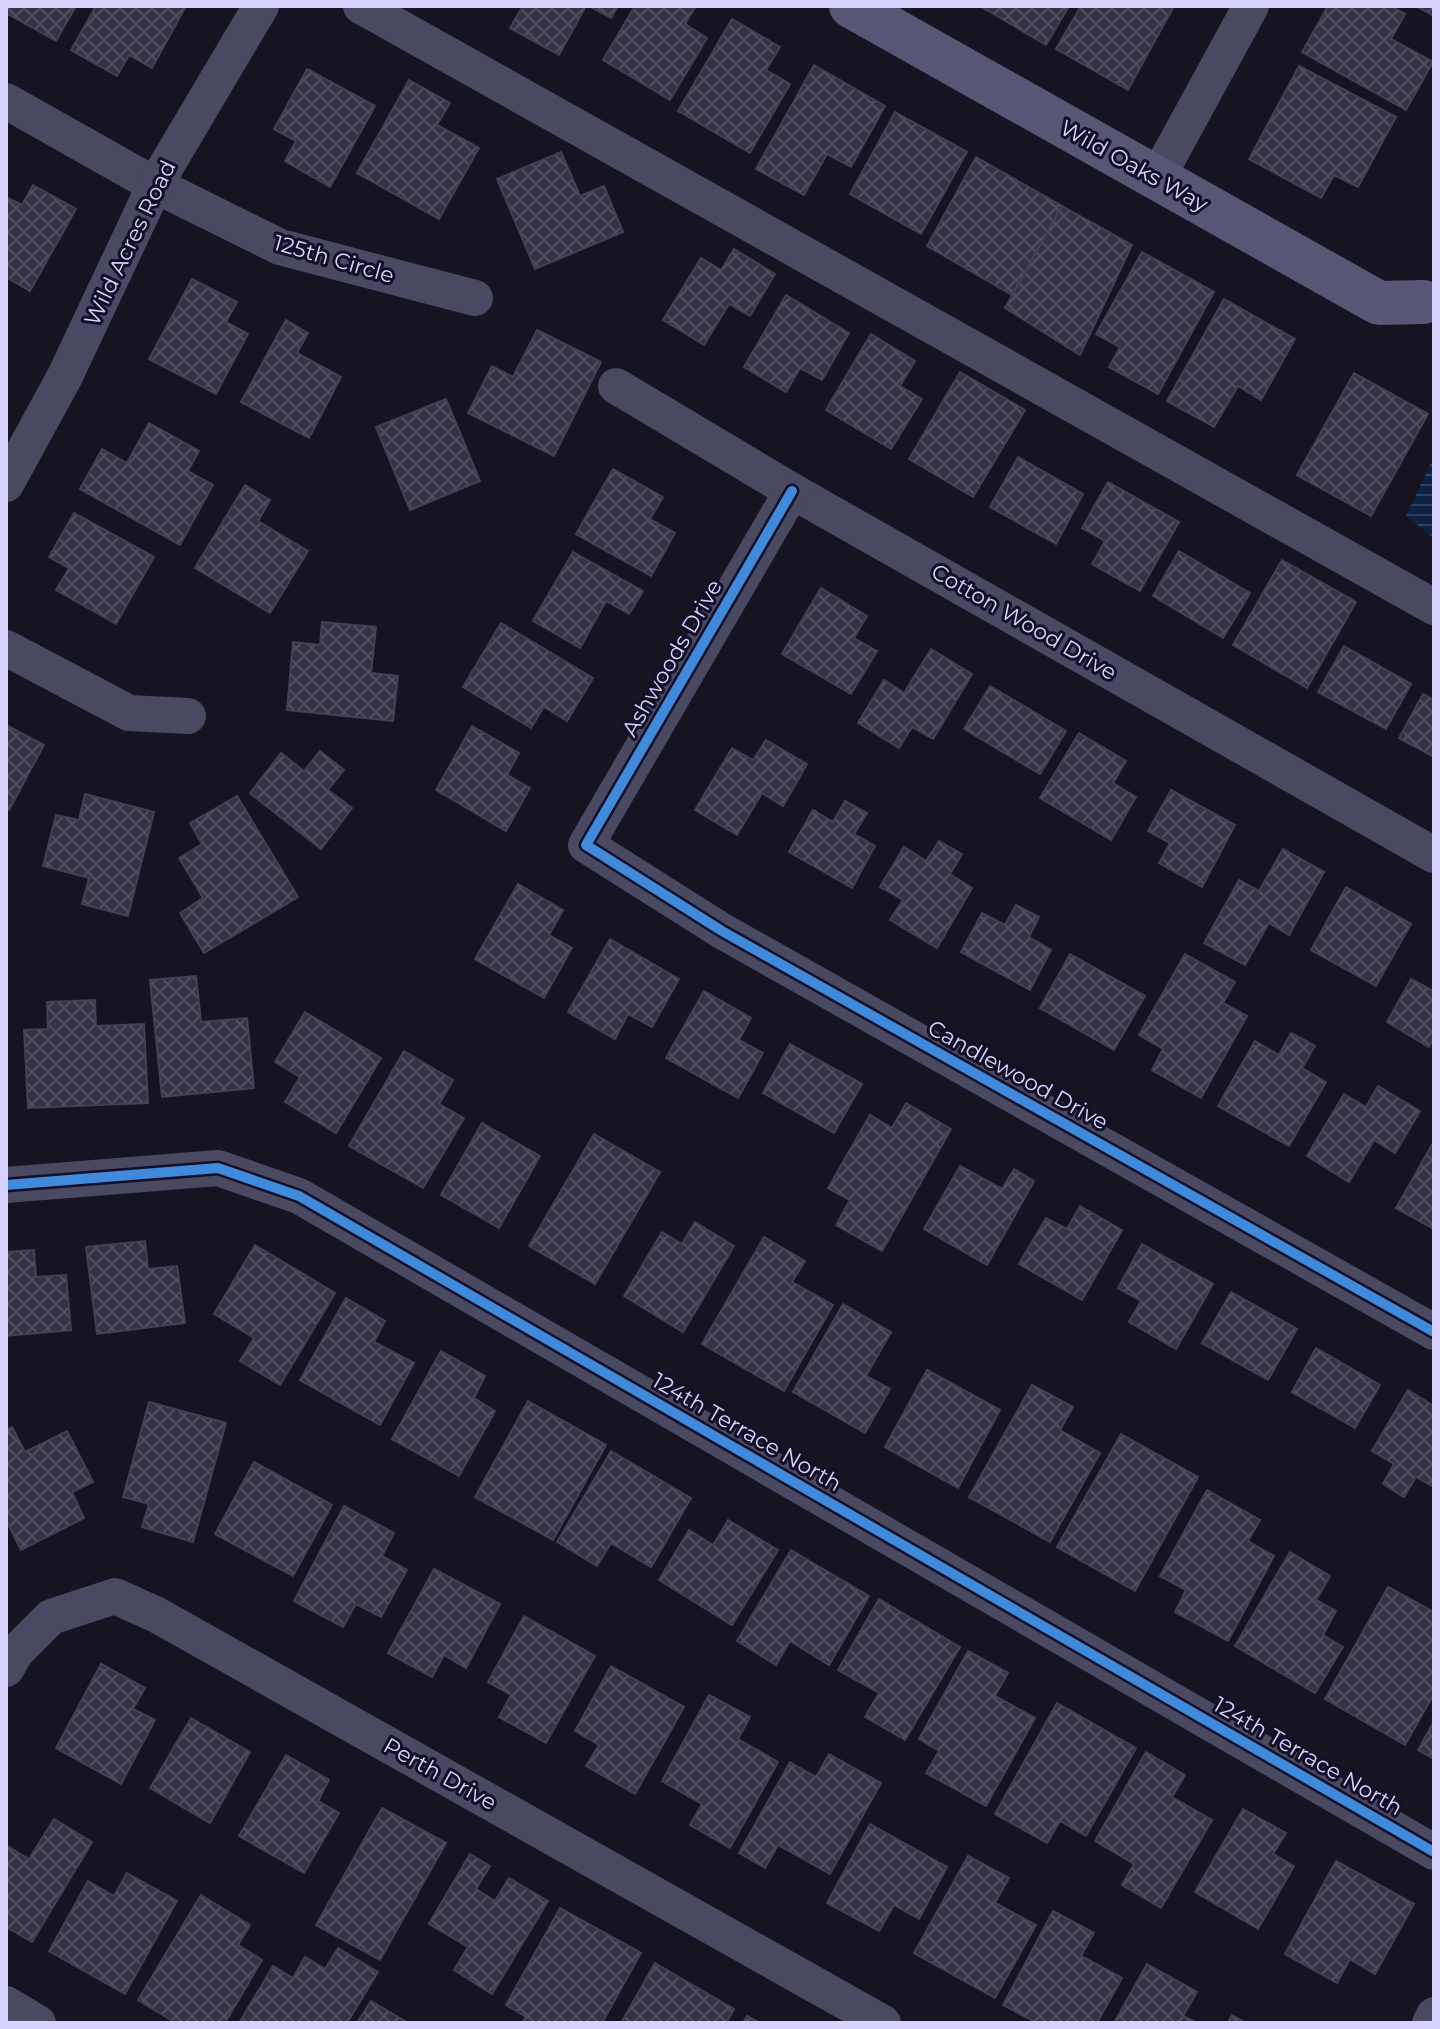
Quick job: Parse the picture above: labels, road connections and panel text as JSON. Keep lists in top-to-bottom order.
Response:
{
  "streets": {
    "street": [
      "Wild Oaks Way",
      "Wild Acres Road",
      "125th Circle",
      "Cotton Wood Drive",
      "Ashwoods Drive",
      "Candlewood Drive",
      "124th Terrace North",
      "Perth Drive"
    ]
  },
  "crossings": [
    ["Wild Acres Road", "125th Circle"],
    ["Cotton Wood Drive", "Ashwoods Drive"],
    ["Ashwoods Drive", "Candlewood Drive"]
  ]
}
